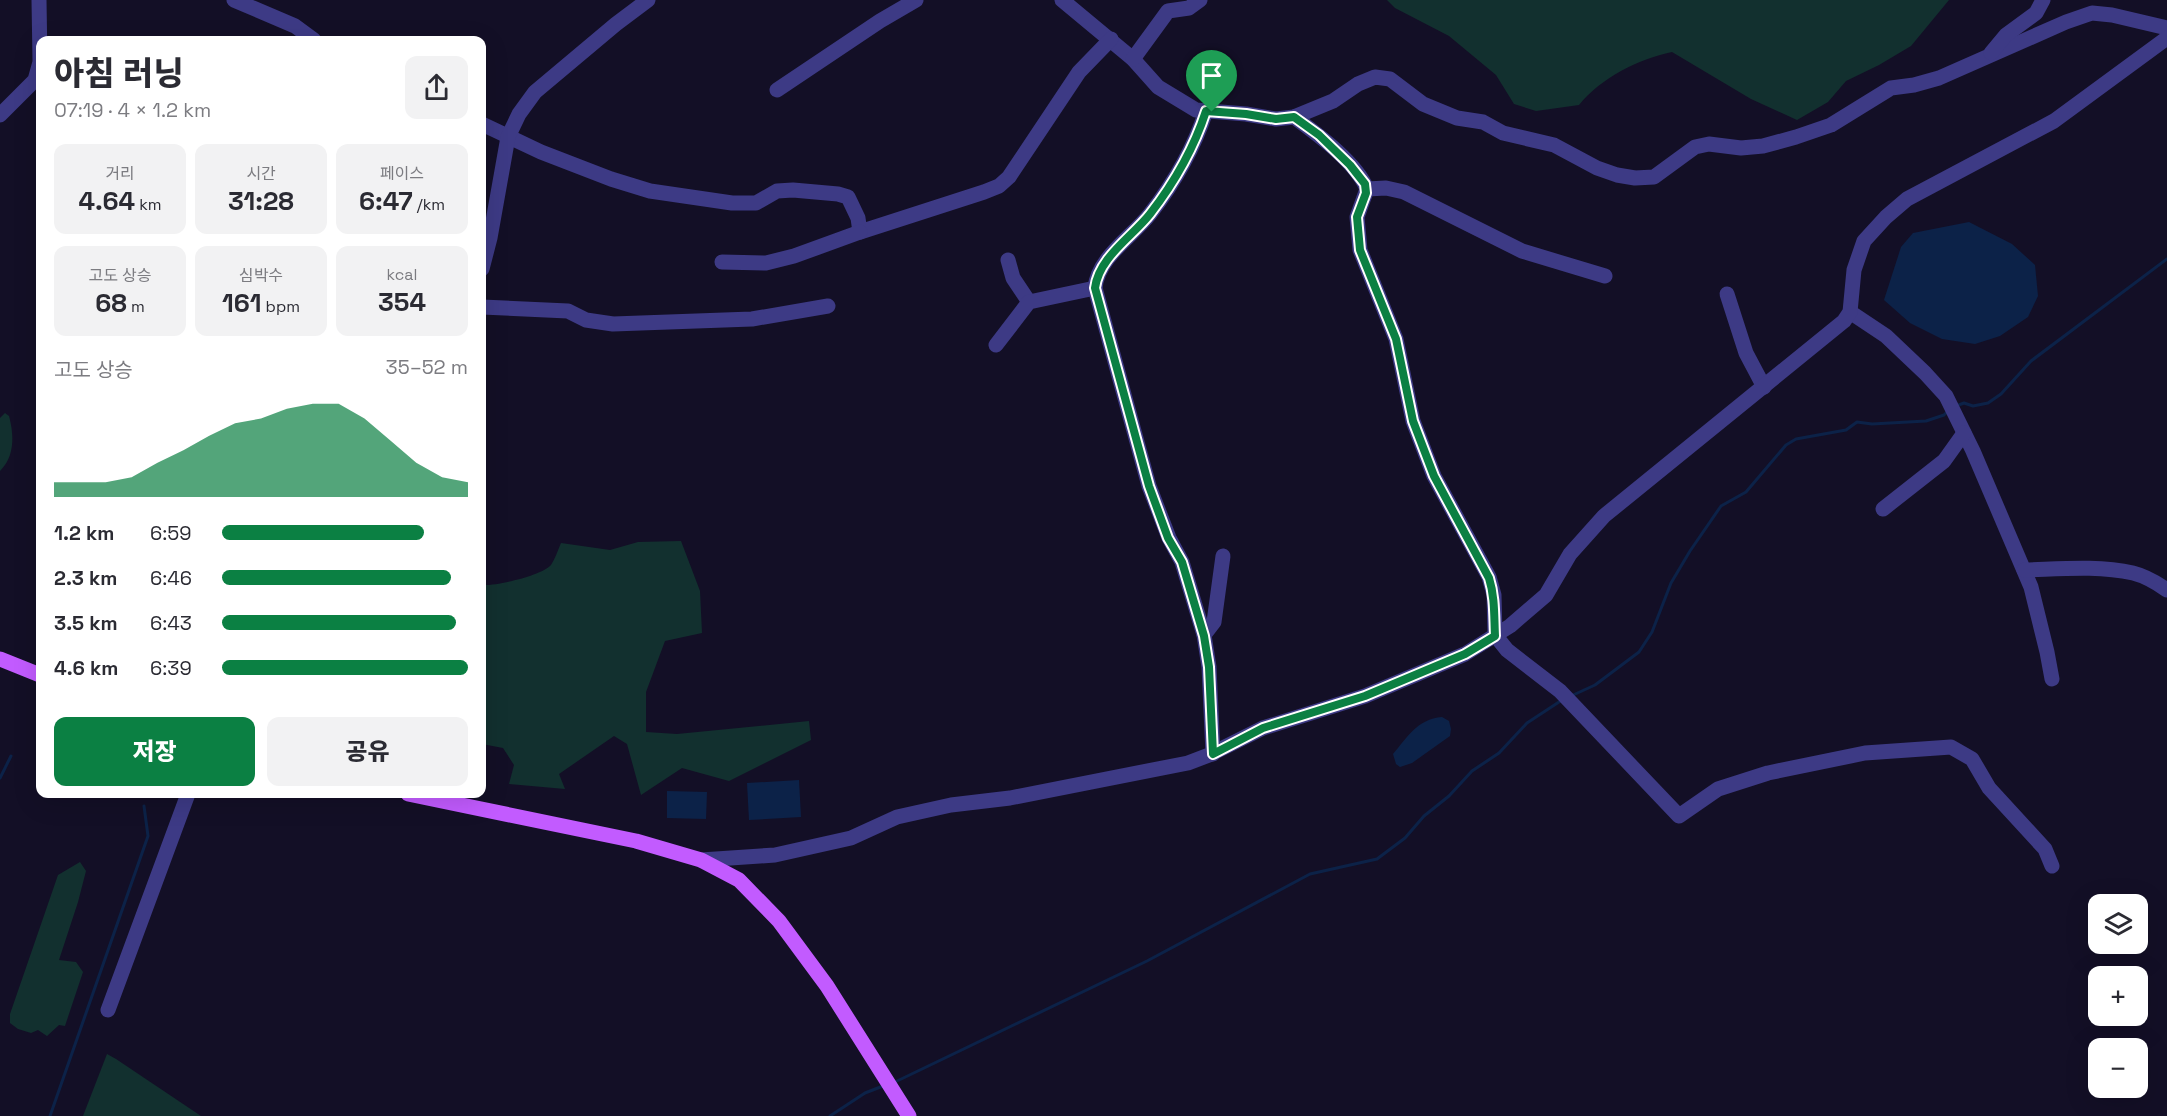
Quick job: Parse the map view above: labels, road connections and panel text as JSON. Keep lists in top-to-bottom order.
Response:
{
  "page": {
    "heading": ["아침 러닝", "07:19 · 4 × 1.2 km"],
    "stats": [
      ["거리", "4.64 km"],
      ["시간", "31:28"],
      ["페이스", "6:47 /km"],
      ["고도 상승", "68 m"],
      ["심박수", "161 bpm"],
      ["kcal", "354"]
    ],
    "chart": ["고도 상승", "35–52 m"],
    "list": [
      {
        "name": "1.2 km",
        "note": "6:59"
      },
      {
        "name": "2.3 km",
        "note": "6:46"
      },
      {
        "name": "3.5 km",
        "note": "6:43"
      },
      {
        "name": "4.6 km",
        "note": "6:39"
      }
    ],
    "buttons": ["저장", "공유"],
    "map_buttons": ["+", "−"]
  }
}
